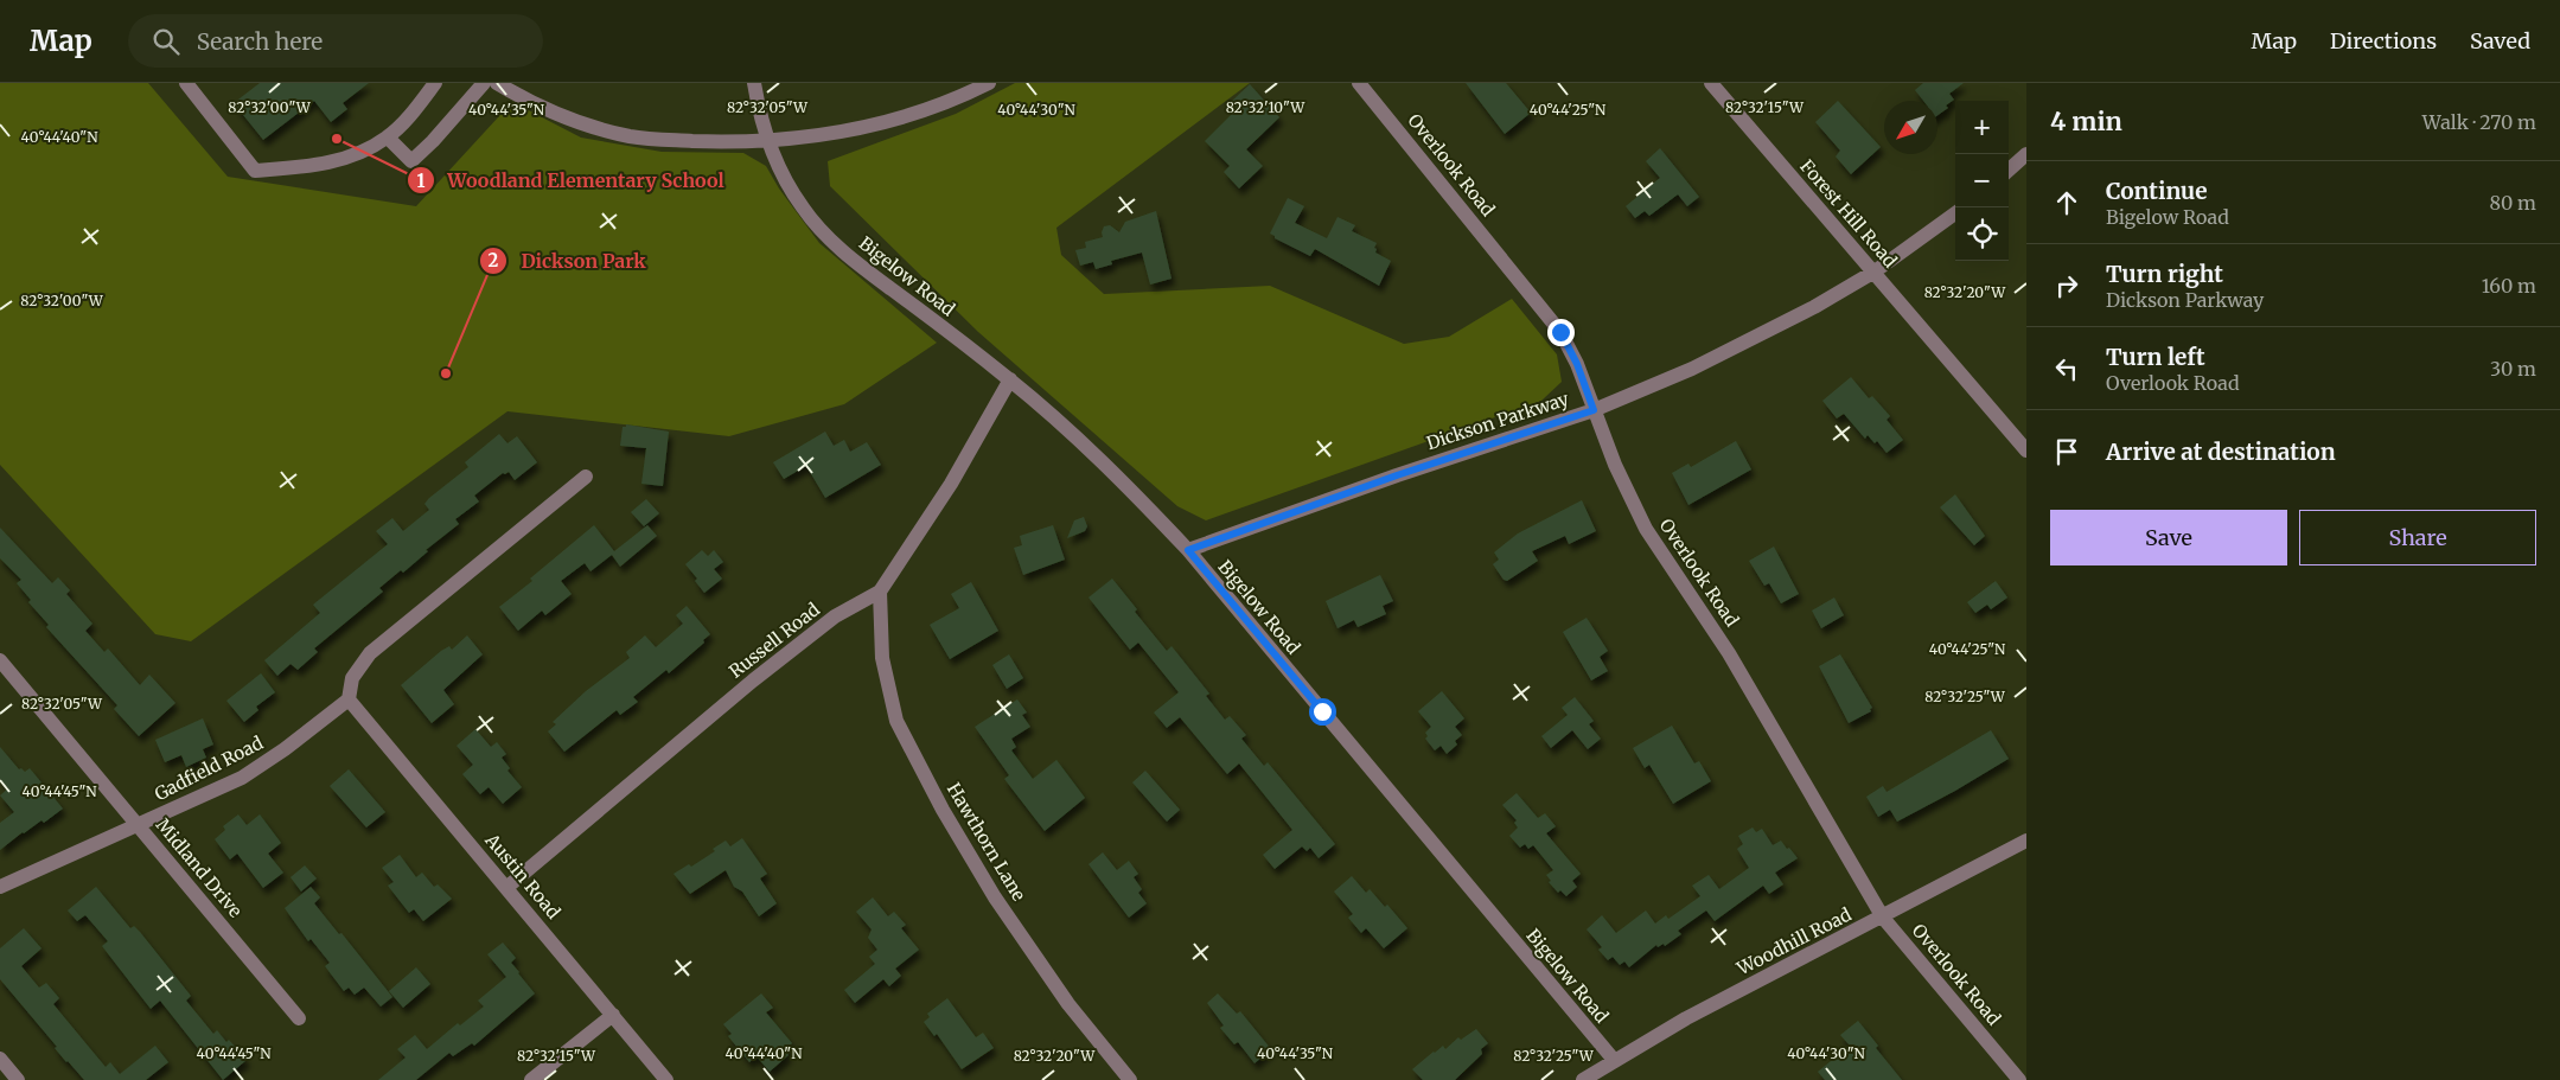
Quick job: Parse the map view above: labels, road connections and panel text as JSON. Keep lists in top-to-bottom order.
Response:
{
  "streets": {
    "street": [
      "Overlook Road",
      "Forest Hill Road",
      "Bigelow Road",
      "Dickson Parkway",
      "Russell Road",
      "Gadfield Road",
      "Hawthorn Lane",
      "Midland Drive",
      "Austin Road",
      "Woodhill Road"
    ]
  },
  "crossings": [
    ["Overlook Road", "Dickson Parkway"],
    ["Overlook Road", "Woodhill Road"],
    ["Forest Hill Road", "Dickson Parkway"],
    ["Bigelow Road", "Dickson Parkway"],
    ["Bigelow Road", "Russell Road"],
    ["Bigelow Road", "Woodhill Road"],
    ["Russell Road", "Hawthorn Lane"],
    ["Russell Road", "Austin Road"],
    ["Gadfield Road", "Midland Drive"],
    ["Gadfield Road", "Austin Road"]
  ],
  "places": ["Woodland Elementary School", "Dickson Park"],
  "north": "bottom left",
  "page": {
    "header": "Map",
    "search": "Search here",
    "nav": ["Map", "Directions", "Saved"],
    "heading": ["4 min", "Walk · 270 m"],
    "map_buttons": ["+", "−"],
    "list": [
      ["Continue", "Bigelow Road", "80 m"],
      ["Turn right", "Dickson Parkway", "160 m"],
      ["Turn left", "Overlook Road", "30 m"],
      "Arrive at destination"
    ],
    "buttons": ["Save", "Share"]
  },
  "coordinates": [
    "82°32'00\"W",
    "82°32'05\"W",
    "82°32'10\"W",
    "82°32'15\"W",
    "40°44'35\"N",
    "40°44'30\"N",
    "40°44'25\"N",
    "40°44'40\"N",
    "82°32'20\"W",
    "82°32'25\"W",
    "40°44'45\"N"
  ]
}
